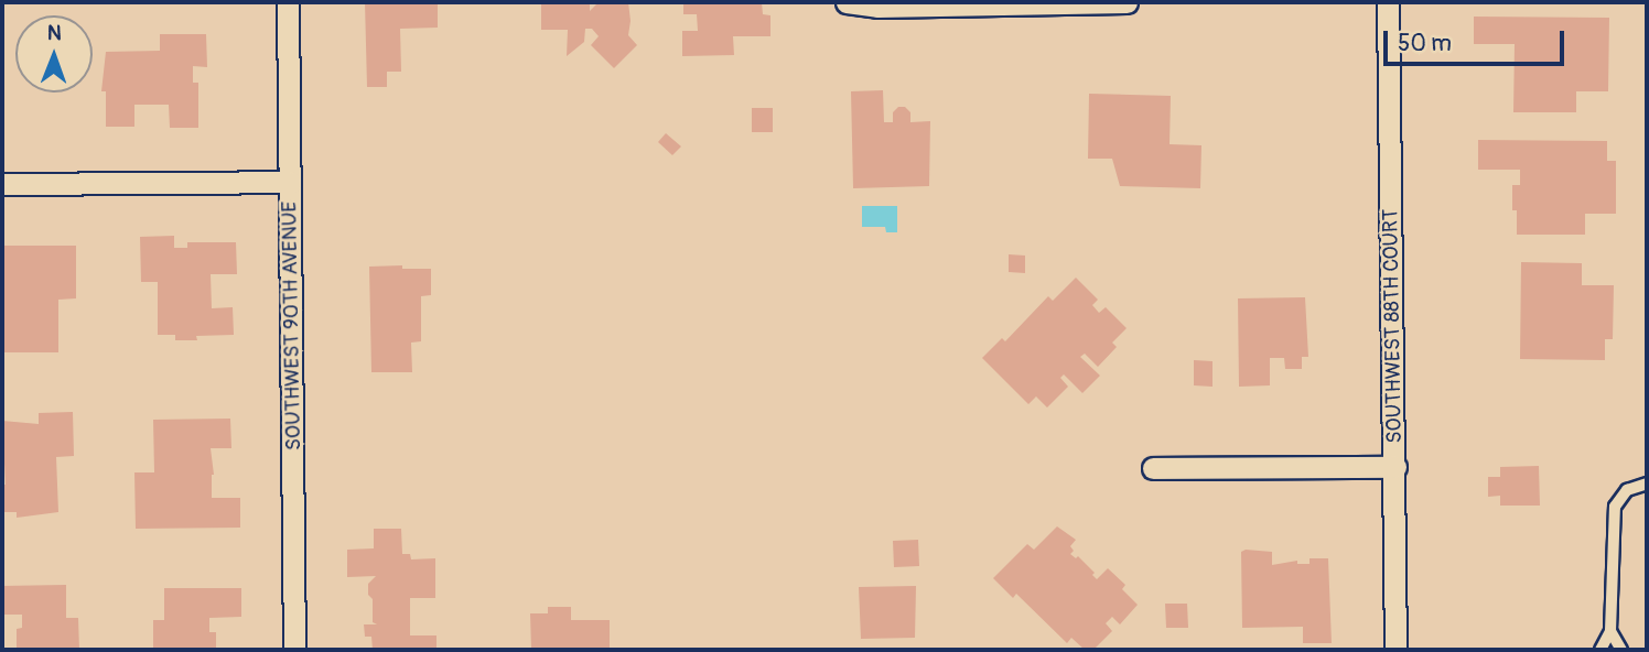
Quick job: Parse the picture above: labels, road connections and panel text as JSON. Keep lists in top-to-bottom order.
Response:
{
  "streets": {
    "street": ["SOUTHWEST 90TH AVENUE", "SOUTHWEST 88TH COURT"]
  },
  "scale_bar": "50 m",
  "north": "top"
}
